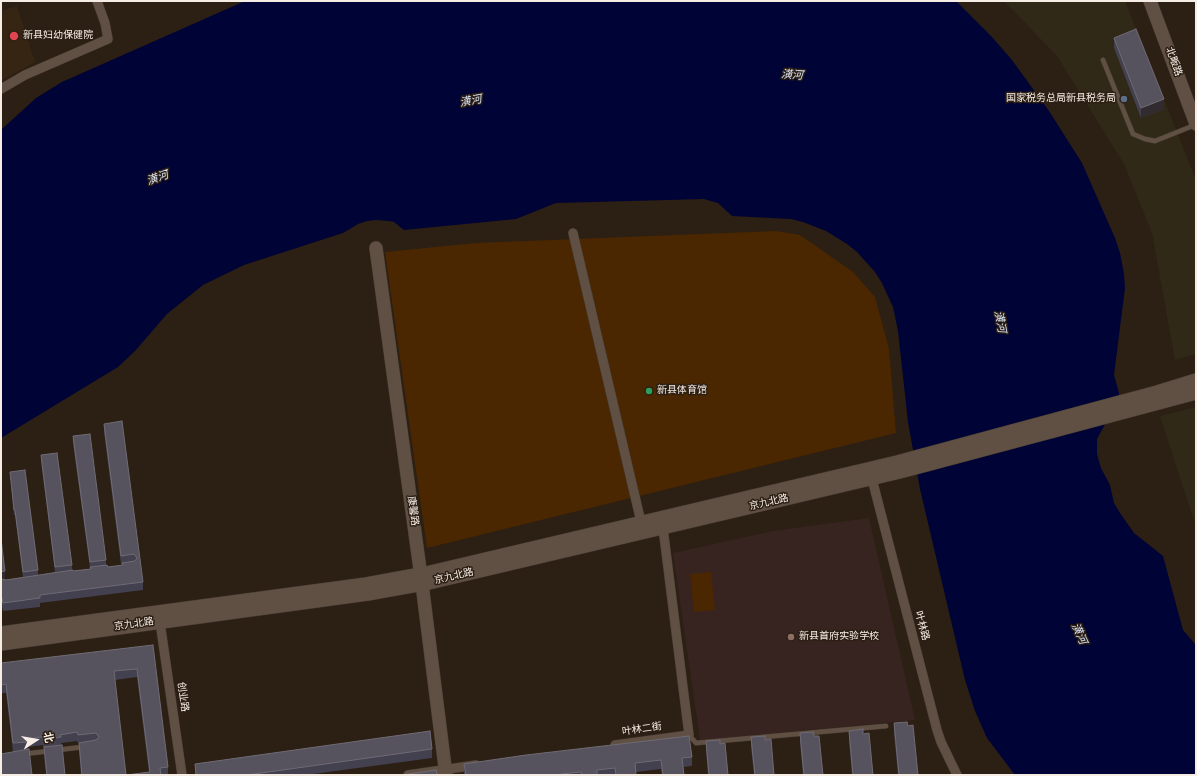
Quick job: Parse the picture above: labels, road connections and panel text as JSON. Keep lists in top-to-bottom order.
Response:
{
  "streets": {
    "main road": ["北畈路", "京九北路", "康馨路"],
    "street": ["叶林路", "创业路", "叶林二街"]
  },
  "crossings": [
    ["京九北路", "康馨路"],
    ["京九北路", "叶林路"],
    ["京九北路", "创业路"]
  ],
  "water": ["潢河"],
  "places": [
    "新县妇幼保健院",
    "国家税务总局新县税务局",
    "新县体育馆",
    "新县首府实验学校"
  ],
  "north": "right"
}
